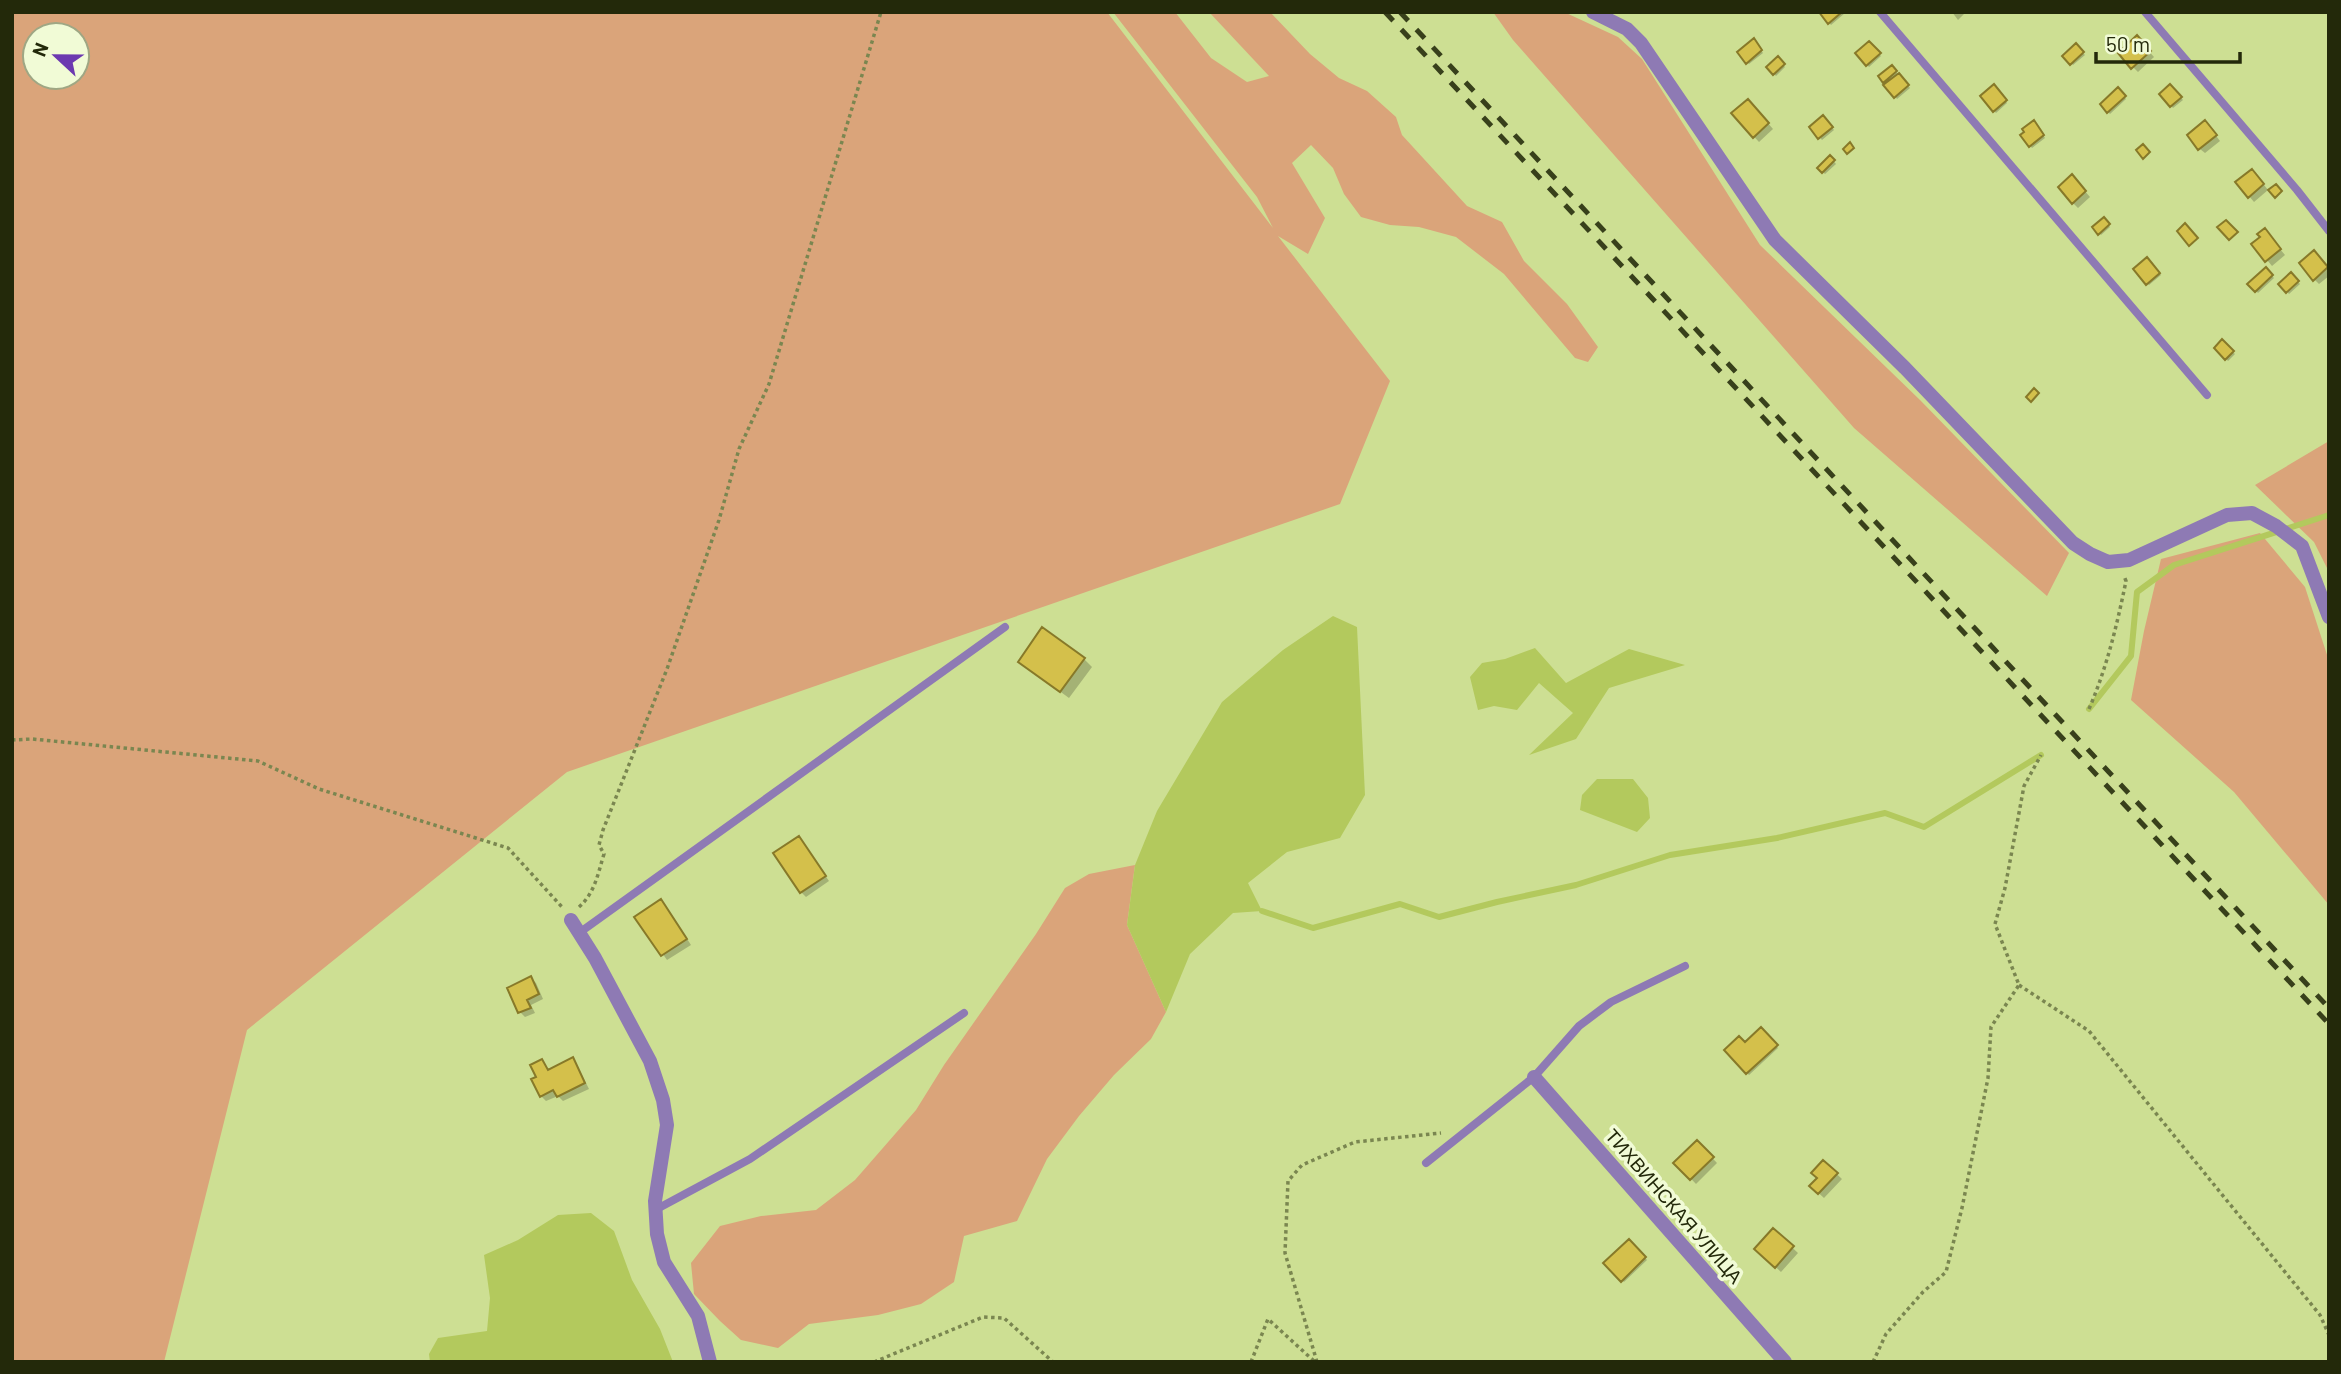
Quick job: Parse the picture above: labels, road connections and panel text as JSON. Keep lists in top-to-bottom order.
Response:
{
  "streets": {
    "street": ["ТИХВИНСКАЯ УЛИЦА"]
  },
  "scale_bar": "50 m",
  "north": "left"
}
